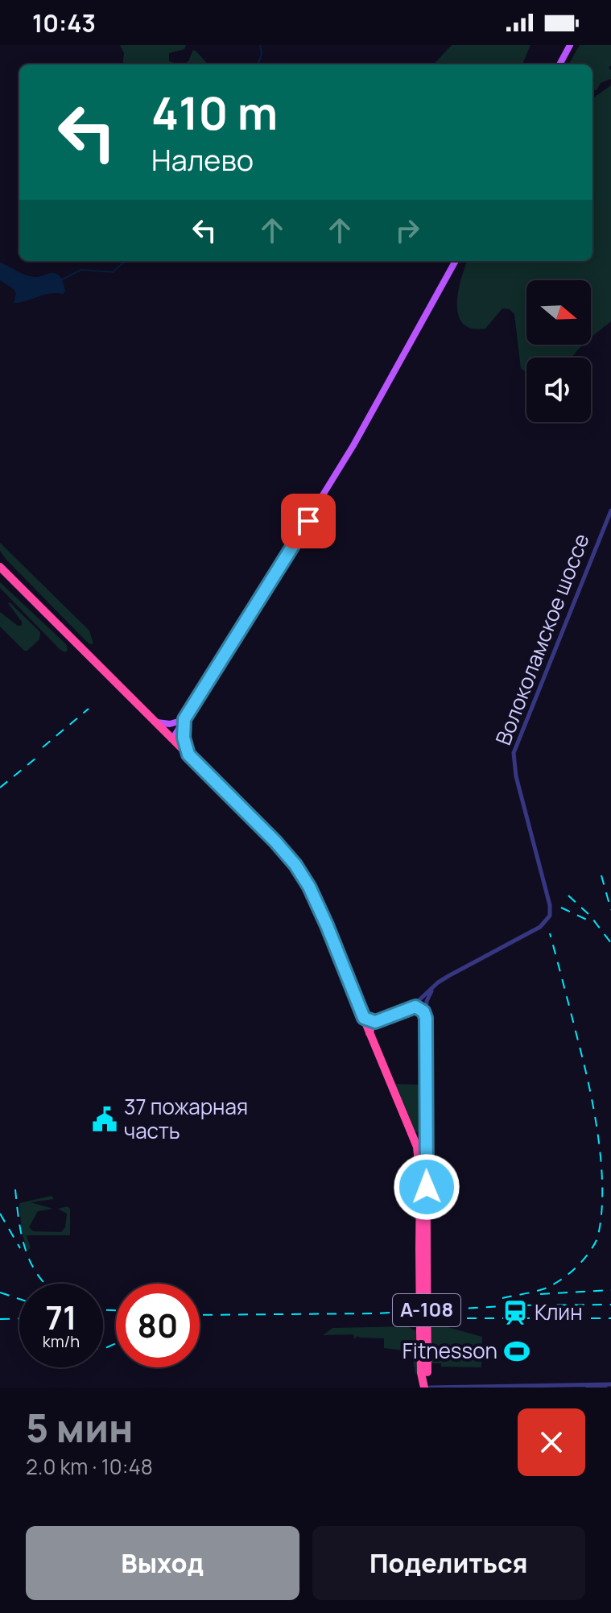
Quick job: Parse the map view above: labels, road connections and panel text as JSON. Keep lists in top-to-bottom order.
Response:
{
  "streets": {
    "highway": ["А-108"],
    "street": ["Волоколамское шоссе"]
  },
  "places": {
    "public building": ["37 пожарная часть"],
    "station": ["Клин"],
    "sports": ["Fitnesson"]
  },
  "north": "right",
  "page": {
    "status": "10:43",
    "turn": ["410 m", "Налево"],
    "speed": "71 km/h",
    "limit": "80",
    "heading": ["5 мин", "2.0 km · 10:48"],
    "buttons": ["Выход", "Поделиться"]
  }
}
